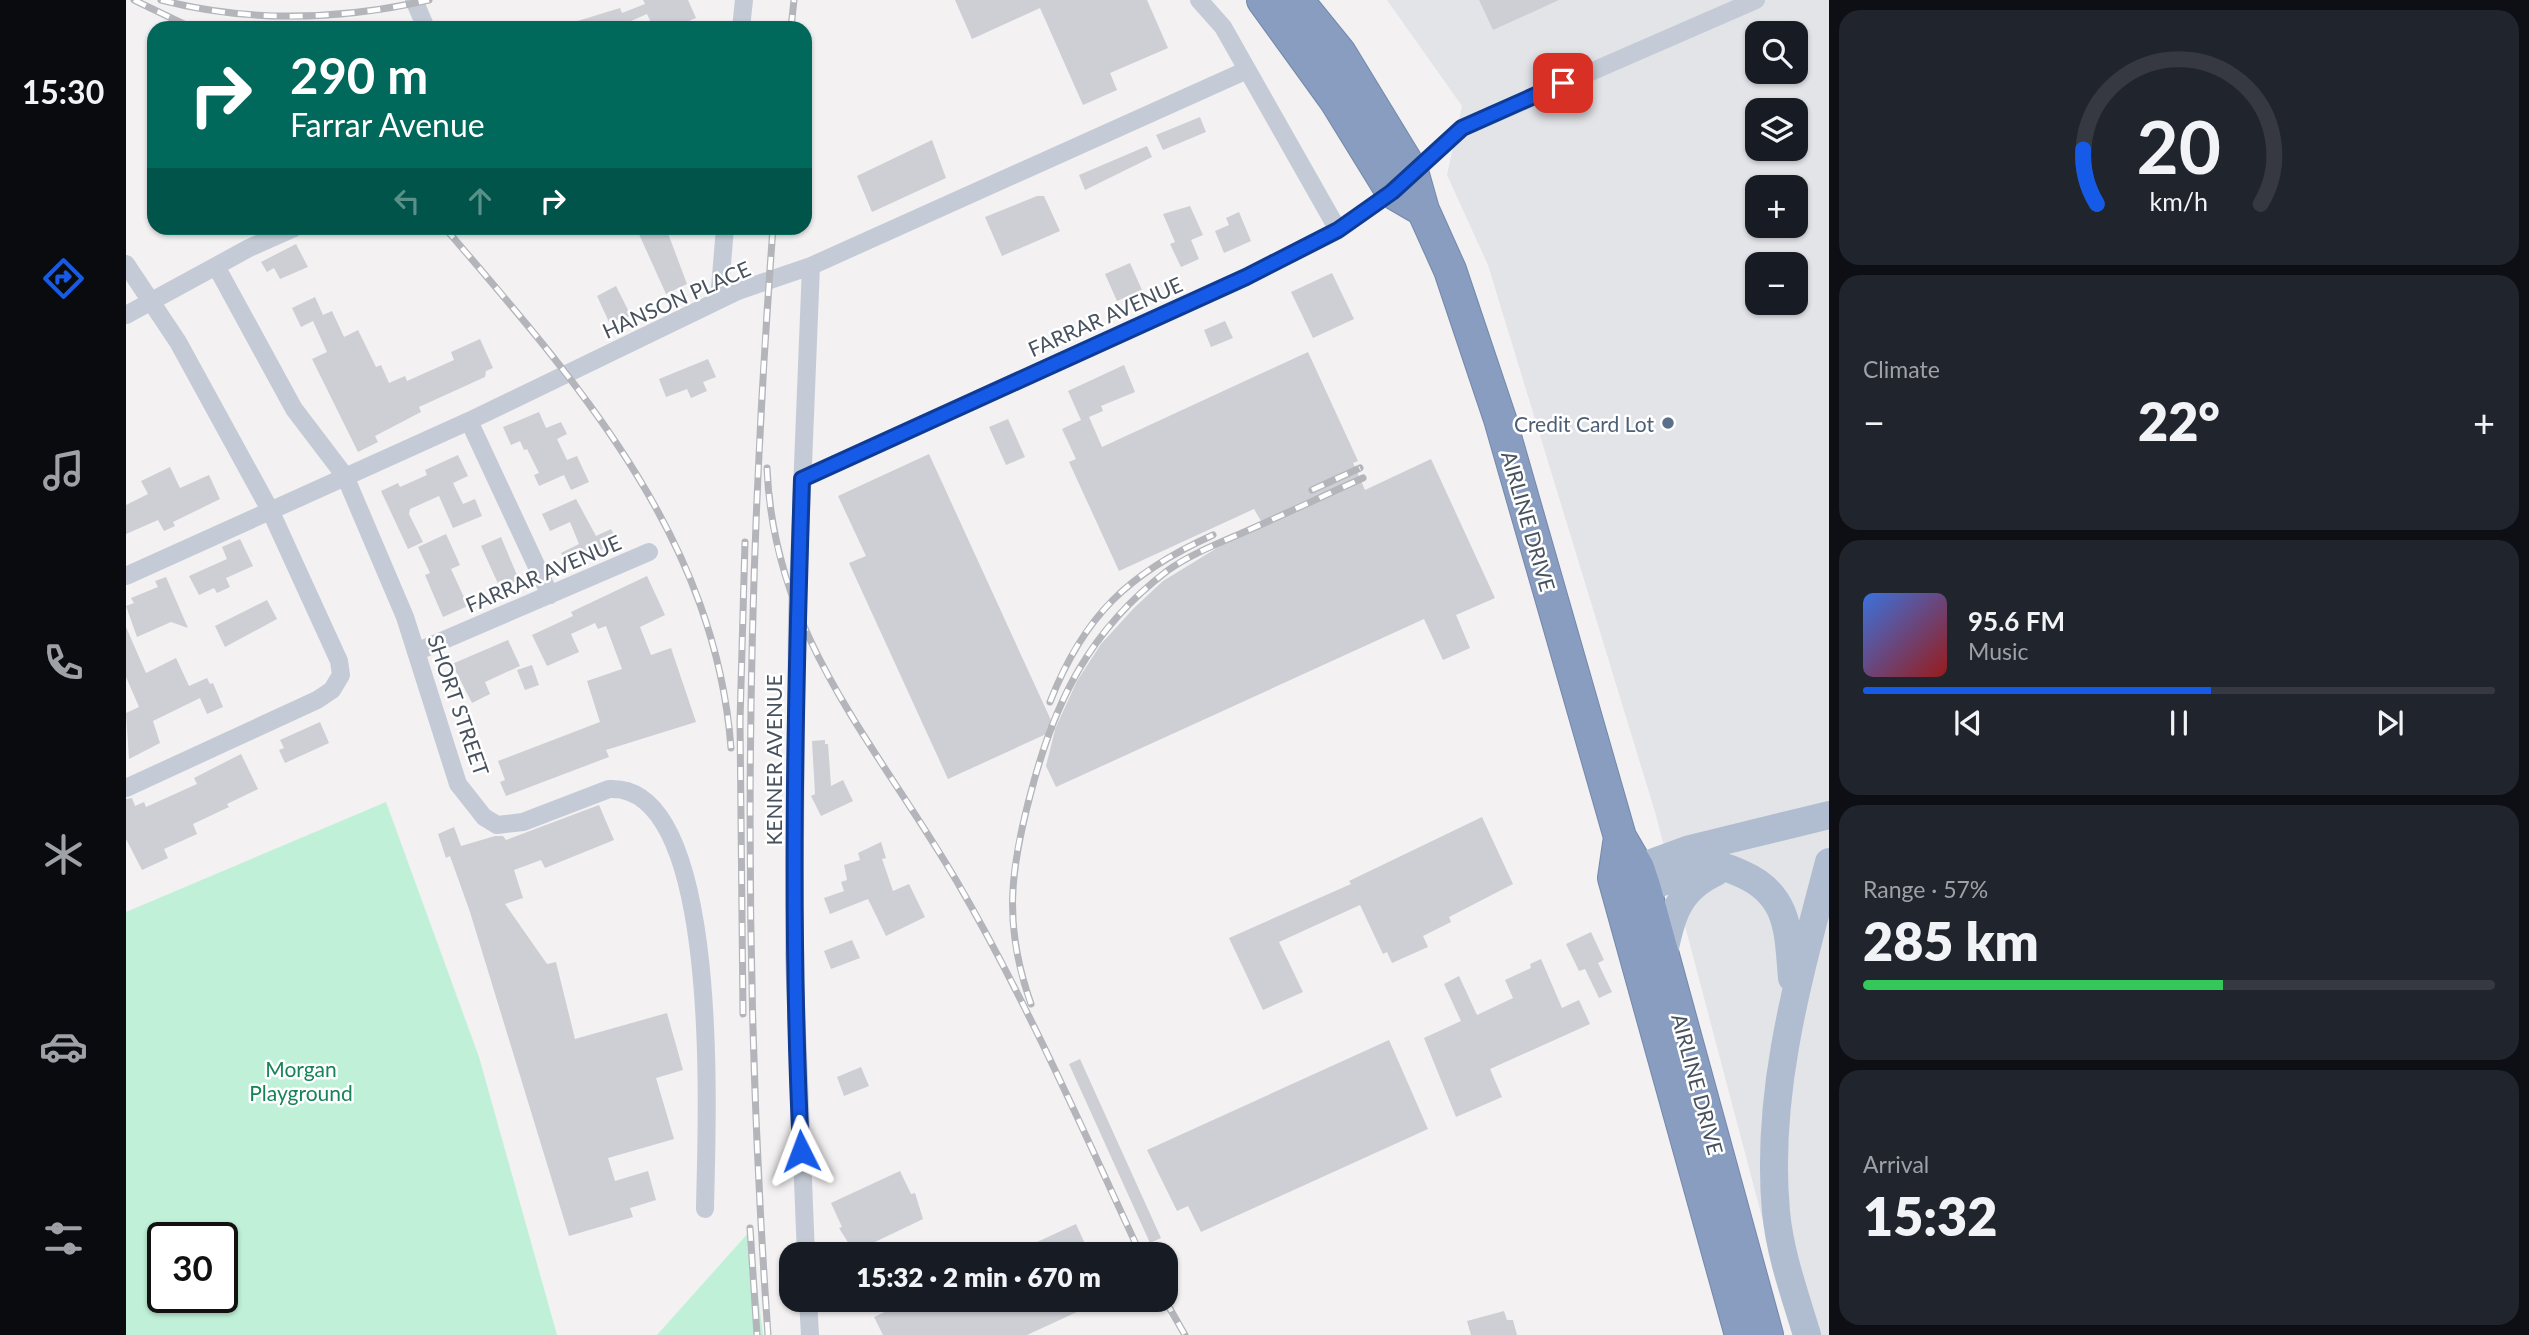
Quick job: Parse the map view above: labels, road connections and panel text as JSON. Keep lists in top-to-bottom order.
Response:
{
  "streets": {
    "highway": ["AIRLINE DRIVE"],
    "street": [
      "HANSON PLACE",
      "FARRAR AVENUE",
      "SHORT STREET",
      "KENNER AVENUE"
    ]
  },
  "crossings": [
    ["HANSON PLACE", "SHORT STREET"],
    ["HANSON PLACE", "KENNER AVENUE"],
    ["FARRAR AVENUE", "AIRLINE DRIVE"],
    ["FARRAR AVENUE", "SHORT STREET"],
    ["FARRAR AVENUE", "KENNER AVENUE"]
  ],
  "parks": ["Morgan Playground"],
  "places": ["Credit Card Lot"],
  "page": {
    "tabs": "15:30",
    "map_buttons": ["+", "−"],
    "turn": ["290 m", "Farrar Avenue"],
    "tile": [
      "Climate",
      ["Range · 57%", "285 km"],
      ["Arrival", "15:32"]
    ],
    "heat": ["−", "22°", "+"],
    "song": ["95.6 FM", "Music"],
    "limit": "30",
    "trip": "15:32 · 2 min · 670 m",
    "gauge": ["20", "km/h"]
  }
}
